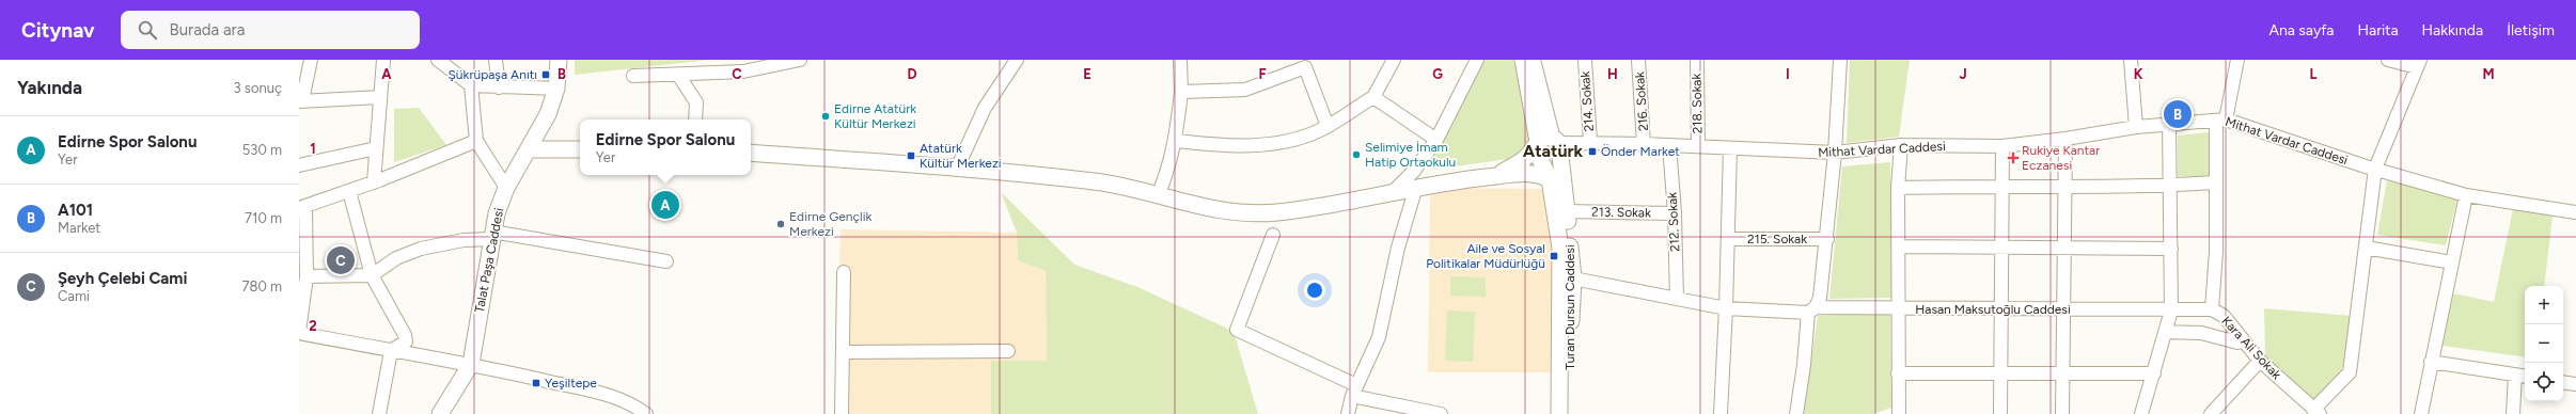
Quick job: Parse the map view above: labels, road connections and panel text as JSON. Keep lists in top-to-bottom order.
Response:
{
  "streets": {
    "main road": ["Talat Paşa Caddesi", "Turan Dursun Caddesi"],
    "street": [
      "214. Sokak",
      "216. Sokak",
      "218. Sokak",
      "Mithat Vardar Caddesi",
      "213. Sokak",
      "212. Sokak",
      "215. Sokak",
      "Hasan Maksutoğlu Caddesi",
      "Kara Ali Sokak"
    ]
  },
  "crossings": [
    ["214. Sokak", "Mithat Vardar Caddesi"],
    ["216. Sokak", "Mithat Vardar Caddesi"],
    ["218. Sokak", "Mithat Vardar Caddesi"],
    ["Mithat Vardar Caddesi", "212. Sokak"],
    ["Mithat Vardar Caddesi", "Turan Dursun Caddesi"],
    ["213. Sokak", "212. Sokak"],
    ["213. Sokak", "Turan Dursun Caddesi"],
    ["212. Sokak", "Hasan Maksutoğlu Caddesi"],
    ["Turan Dursun Caddesi", "Hasan Maksutoğlu Caddesi"],
    ["Hasan Maksutoğlu Caddesi", "Kara Ali Sokak"]
  ],
  "districts": ["Atatürk"],
  "places": {
    "transit": [
      "Şükrüpaşa Anıtı",
      "Önder Market",
      "Atatürk Kültür Merkezi",
      "Aile ve Sosyal Politikalar Müdürlüğü",
      "Yeşiltepe"
    ],
    "other": ["Edirne Atatürk Kültür Merkezi", "Selimiye İmam Hatip Ortaokulu", "Edirne Gençlik Merkezi"],
    "health": ["Rukiye Kantar Eczanesi"]
  },
  "page": {
    "header": "Citynav",
    "search": "Burada ara",
    "nav": [
      "Ana sayfa",
      "Harita",
      "Hakkında",
      "İletişim"
    ],
    "heading": ["Yakında", "3 sonuç"],
    "pins": ["B", "A", "C"],
    "list": [
      {
        "mark": "A",
        "name": "Edirne Spor Salonu",
        "note": "Yer",
        "value": "530 m"
      },
      {
        "mark": "B",
        "name": "A101",
        "note": "Market",
        "value": "710 m"
      },
      {
        "mark": "C",
        "name": "Şeyh Çelebi Cami",
        "note": "Cami",
        "value": "780 m"
      }
    ],
    "popup": ["Edirne Spor Salonu", "Yer"],
    "map_buttons": ["+", "−"]
  },
  "grid": {
    "columns": [
      "A",
      "B",
      "C",
      "D",
      "E",
      "F",
      "G",
      "H",
      "I",
      "J",
      "K",
      "L",
      "M"
    ],
    "rows": ["1", "2"]
  }
}
